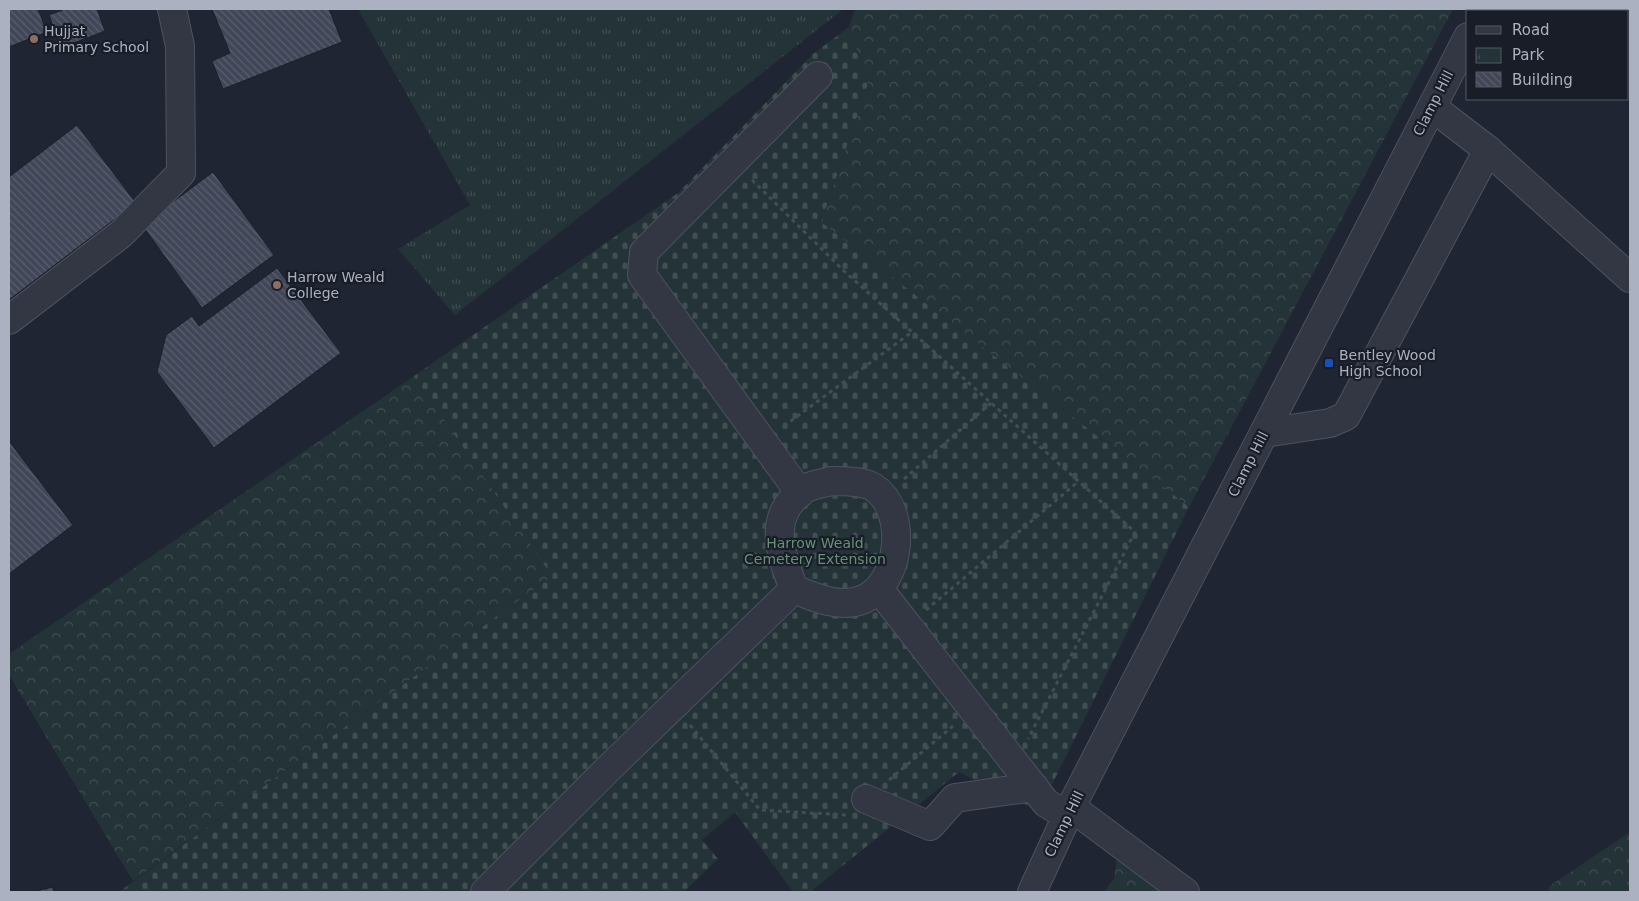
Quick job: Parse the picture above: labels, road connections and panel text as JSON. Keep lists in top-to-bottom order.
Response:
{
  "streets": {
    "street": ["Clamp Hill"]
  },
  "parks": ["Harrow Weald Cemetery Extension"],
  "places": {
    "other": ["Hujjat Primary School", "Harrow Weald College"],
    "transit": ["Bentley Wood High School"]
  },
  "legend": ["Road", "Park", "Building"]
}
